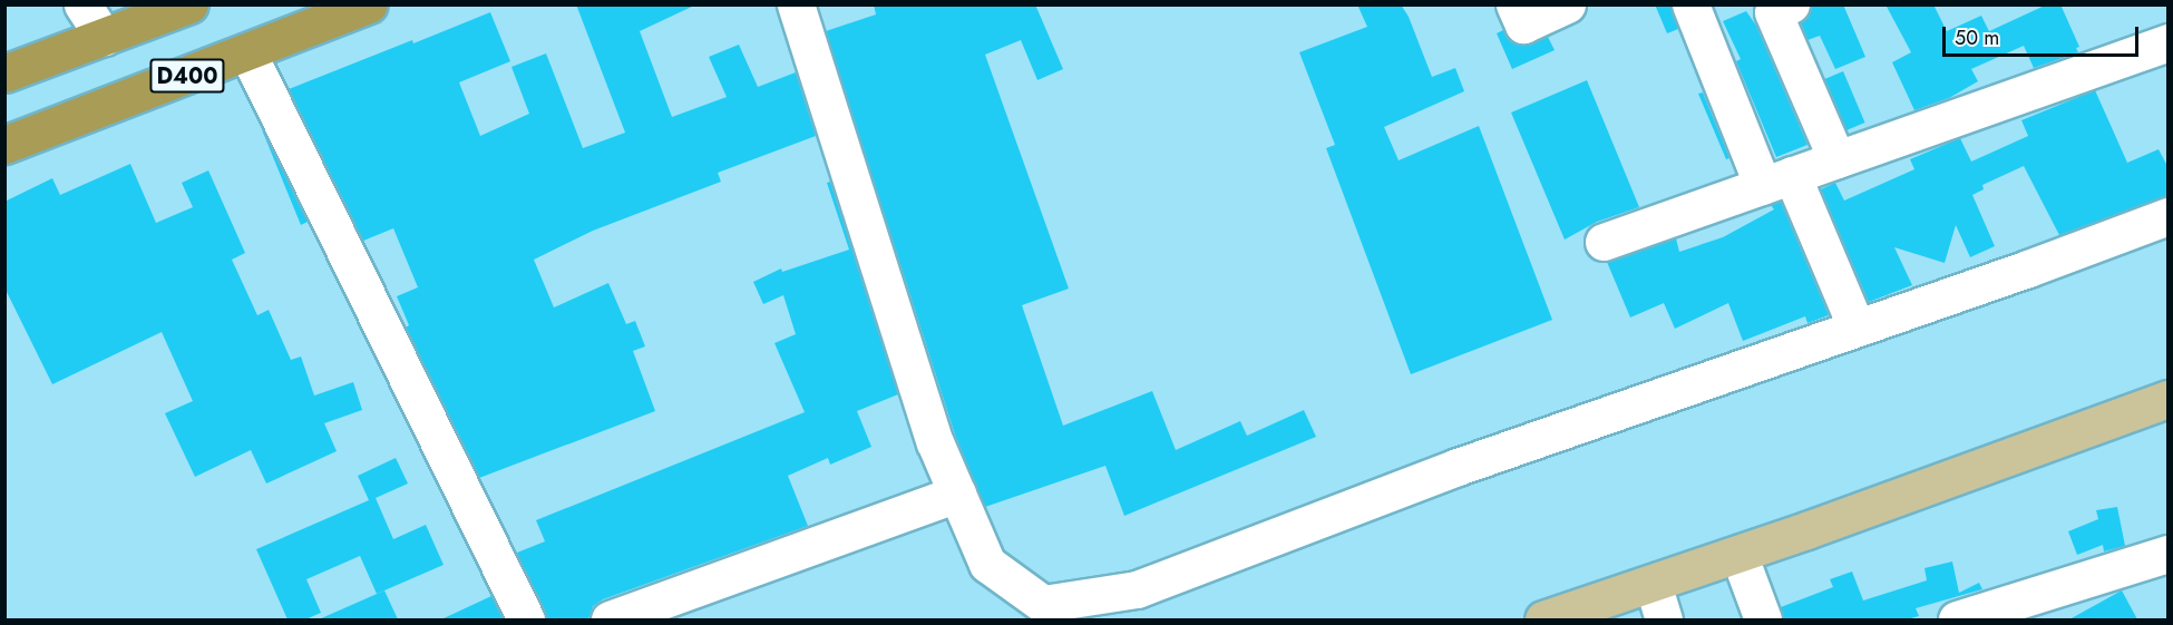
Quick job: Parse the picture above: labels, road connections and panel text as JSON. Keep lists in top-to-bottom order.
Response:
{
  "streets": {
    "highway": ["D400"]
  },
  "scale_bar": "50 m"
}
